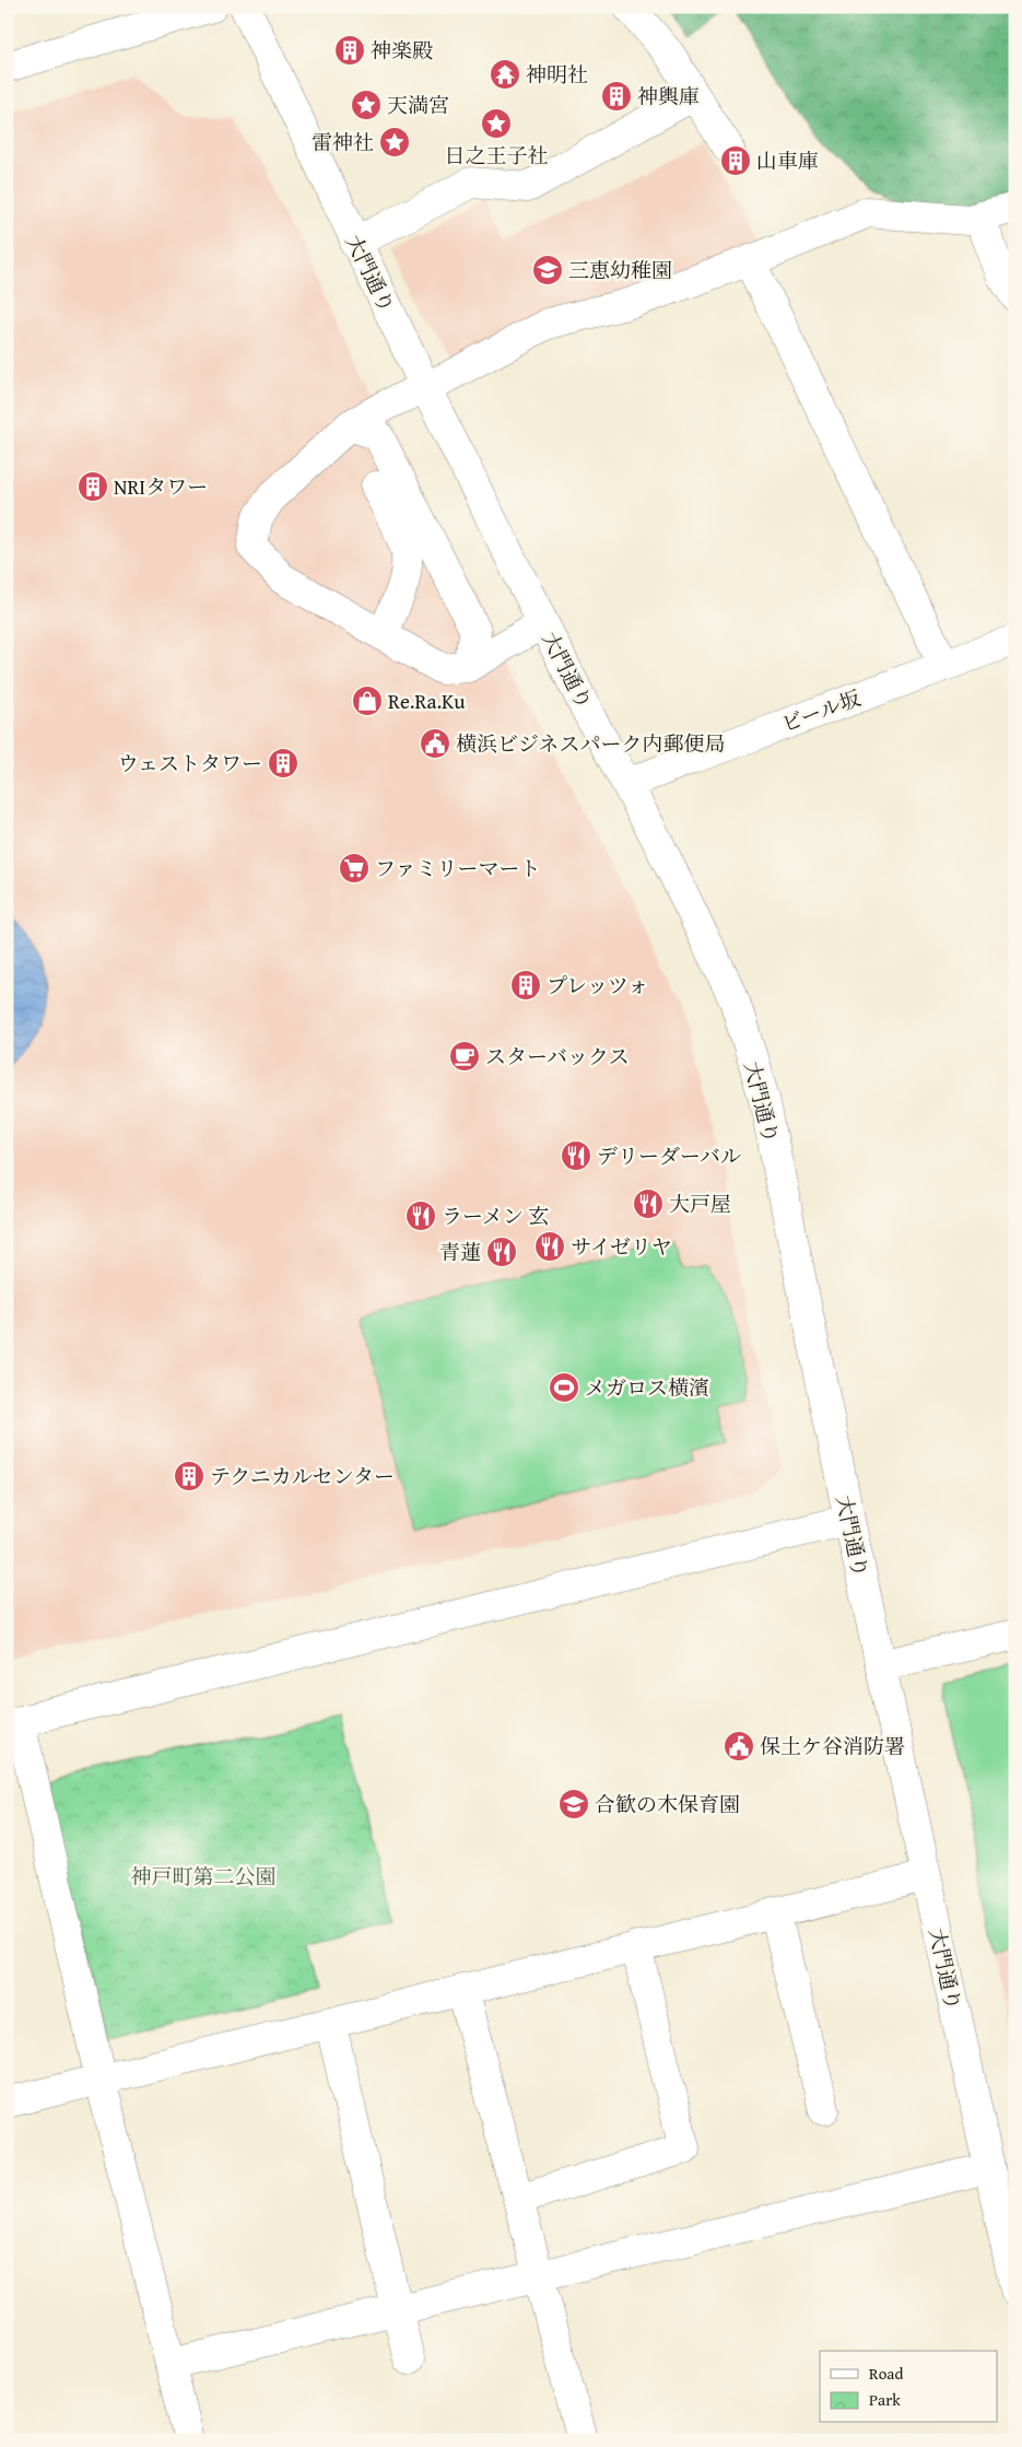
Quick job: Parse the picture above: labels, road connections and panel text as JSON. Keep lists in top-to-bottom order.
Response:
{
  "streets": {
    "street": ["大門通り", "ビール坂"]
  },
  "crossings": [
    ["大門通り", "ビール坂"]
  ],
  "parks": ["神戸町第二公園"],
  "places": {
    "building": [
      "神楽殿",
      "神輿庫",
      "山車庫",
      "NRIタワー",
      "ウェストタワー",
      "プレッツォ",
      "テクニカルセンター"
    ],
    "temple": ["神明社"],
    "place": ["天満宮", "日之王子社", "雷神社"],
    "school or university": ["三恵幼稚園", "合歓の木保育園"],
    "shop": ["Re.Ra.Ku"],
    "public building": ["横浜ビジネスパーク内郵便局", "保土ケ谷消防署"],
    "supermarket": ["ファミリーマート"],
    "cafe": ["スターバックス"],
    "restaurant": [
      "デリーダーバル",
      "大戸屋",
      "ラーメン 玄",
      "サイゼリヤ",
      "青蓮"
    ],
    "sports": ["メガロス横濱"]
  },
  "legend": ["Road", "Park"]
}
